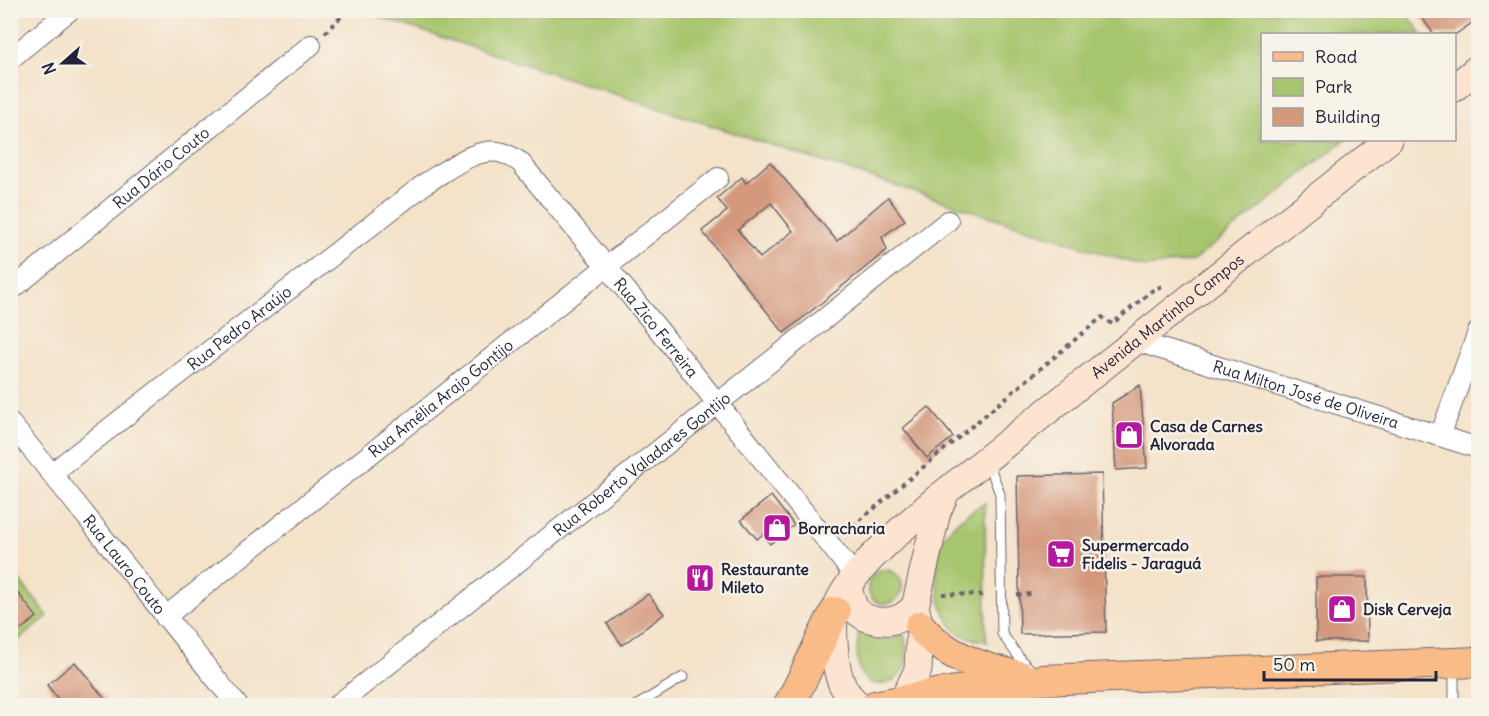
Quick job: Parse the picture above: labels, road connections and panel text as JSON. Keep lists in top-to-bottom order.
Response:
{
  "streets": {
    "main road": ["Avenida Martinho Campos"],
    "street": [
      "Rua Dário Couto",
      "Rua Pedro Araújo",
      "Rua Zico Ferreira",
      "Rua Milton José de Oliveira",
      "Rua Amélia Arajo Gontijo",
      "Rua Roberto Valadares Gontijo",
      "Rua Lauro Couto"
    ]
  },
  "crossings": [
    ["Avenida Martinho Campos", "Rua Zico Ferreira"],
    ["Avenida Martinho Campos", "Rua Milton José de Oliveira"],
    ["Rua Pedro Araújo", "Rua Zico Ferreira"],
    ["Rua Pedro Araújo", "Rua Lauro Couto"],
    ["Rua Zico Ferreira", "Rua Amélia Arajo Gontijo"],
    ["Rua Zico Ferreira", "Rua Roberto Valadares Gontijo"],
    ["Rua Amélia Arajo Gontijo", "Rua Lauro Couto"]
  ],
  "places": {
    "shop": ["Casa de Carnes Alvorada", "Borracharia", "Disk Cerveja"],
    "supermarket": ["Supermercado Fidelis - Jaraguá"],
    "restaurant": ["Restaurante Mileto"]
  },
  "legend": ["Road", "Park", "Building"],
  "scale_bar": "50 m",
  "north": "left"
}
